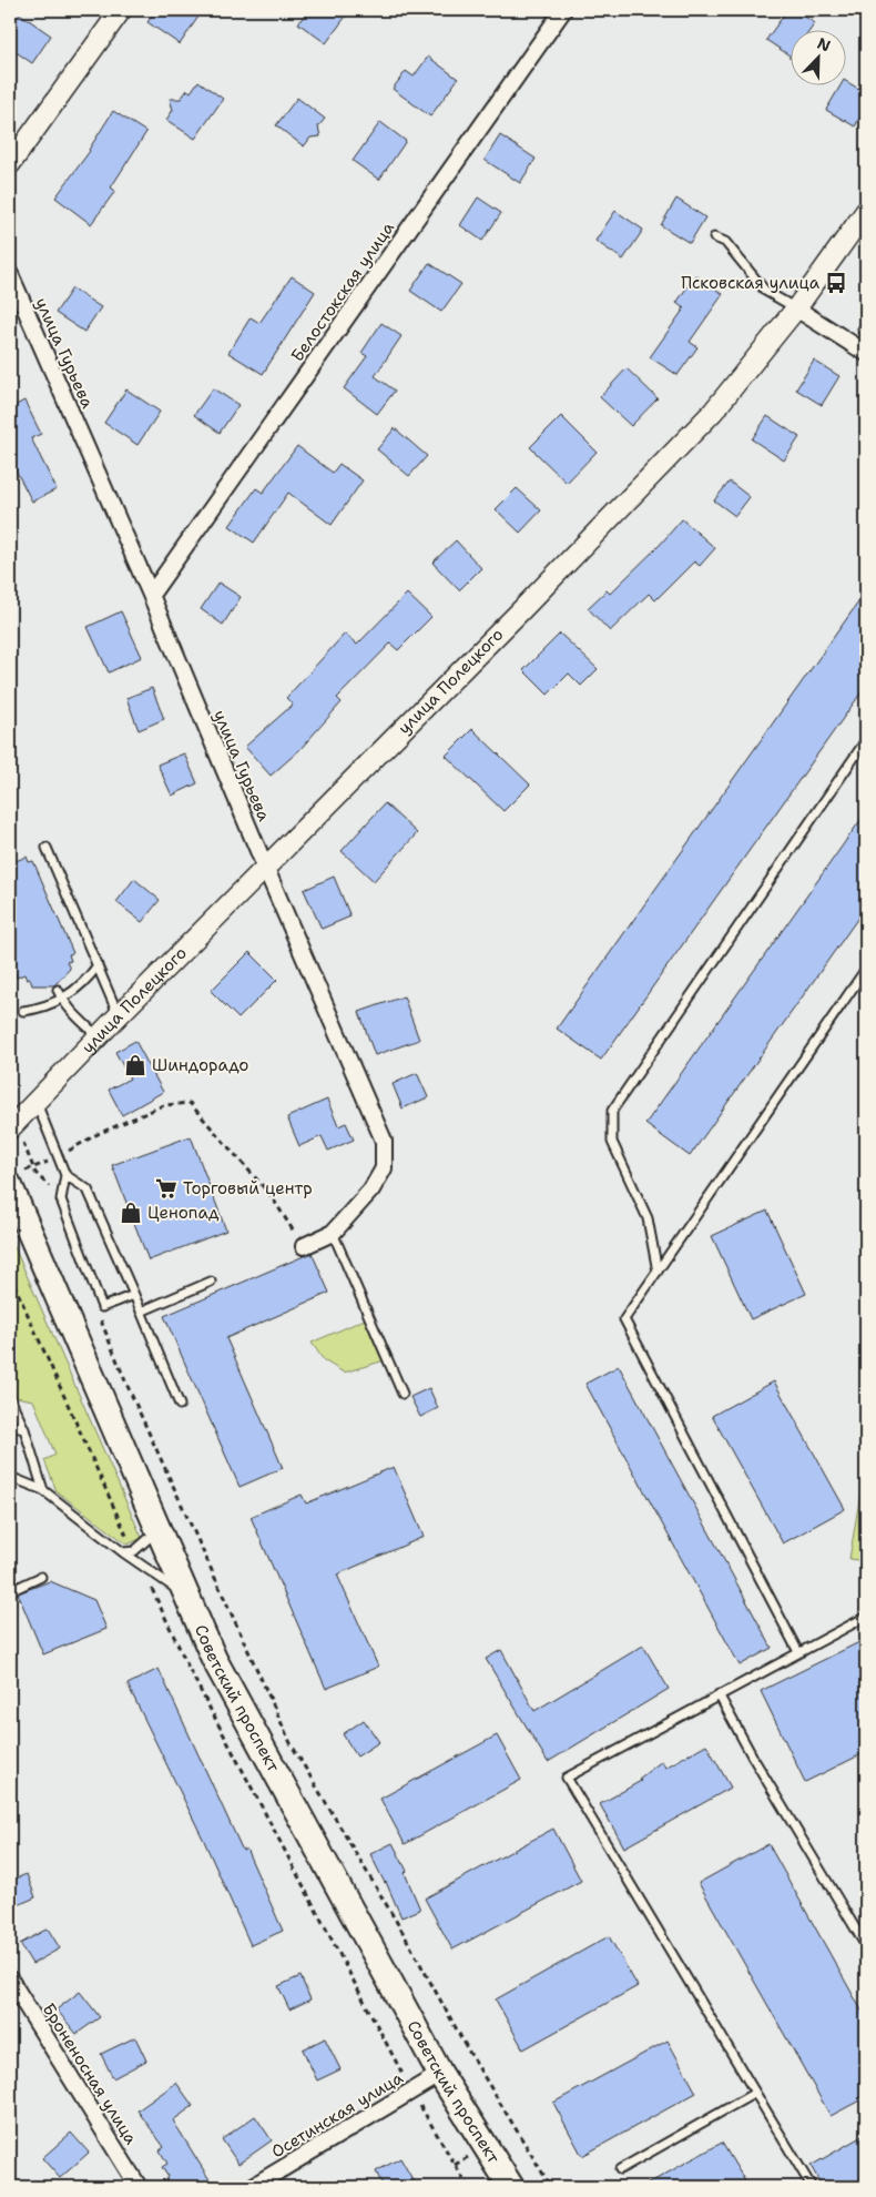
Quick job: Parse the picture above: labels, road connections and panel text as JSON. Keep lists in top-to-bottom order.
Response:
{
  "streets": {
    "main road": ["Советский проспект"],
    "street": [
      "Белостокская улица",
      "улица Гурьева",
      "улица Полецкого",
      "Броненосная улица",
      "Осетинская улица"
    ]
  },
  "crossings": [
    ["Белостокская улица", "улица Гурьева"],
    ["улица Гурьева", "улица Полецкого"],
    ["Советский проспект", "Осетинская улица"]
  ],
  "places": {
    "bus stop": ["Псковская улица"],
    "shop": ["Шиндорадо", "Ценопад"],
    "supermarket": ["Торговый центр"]
  },
  "north": "top right"
}
